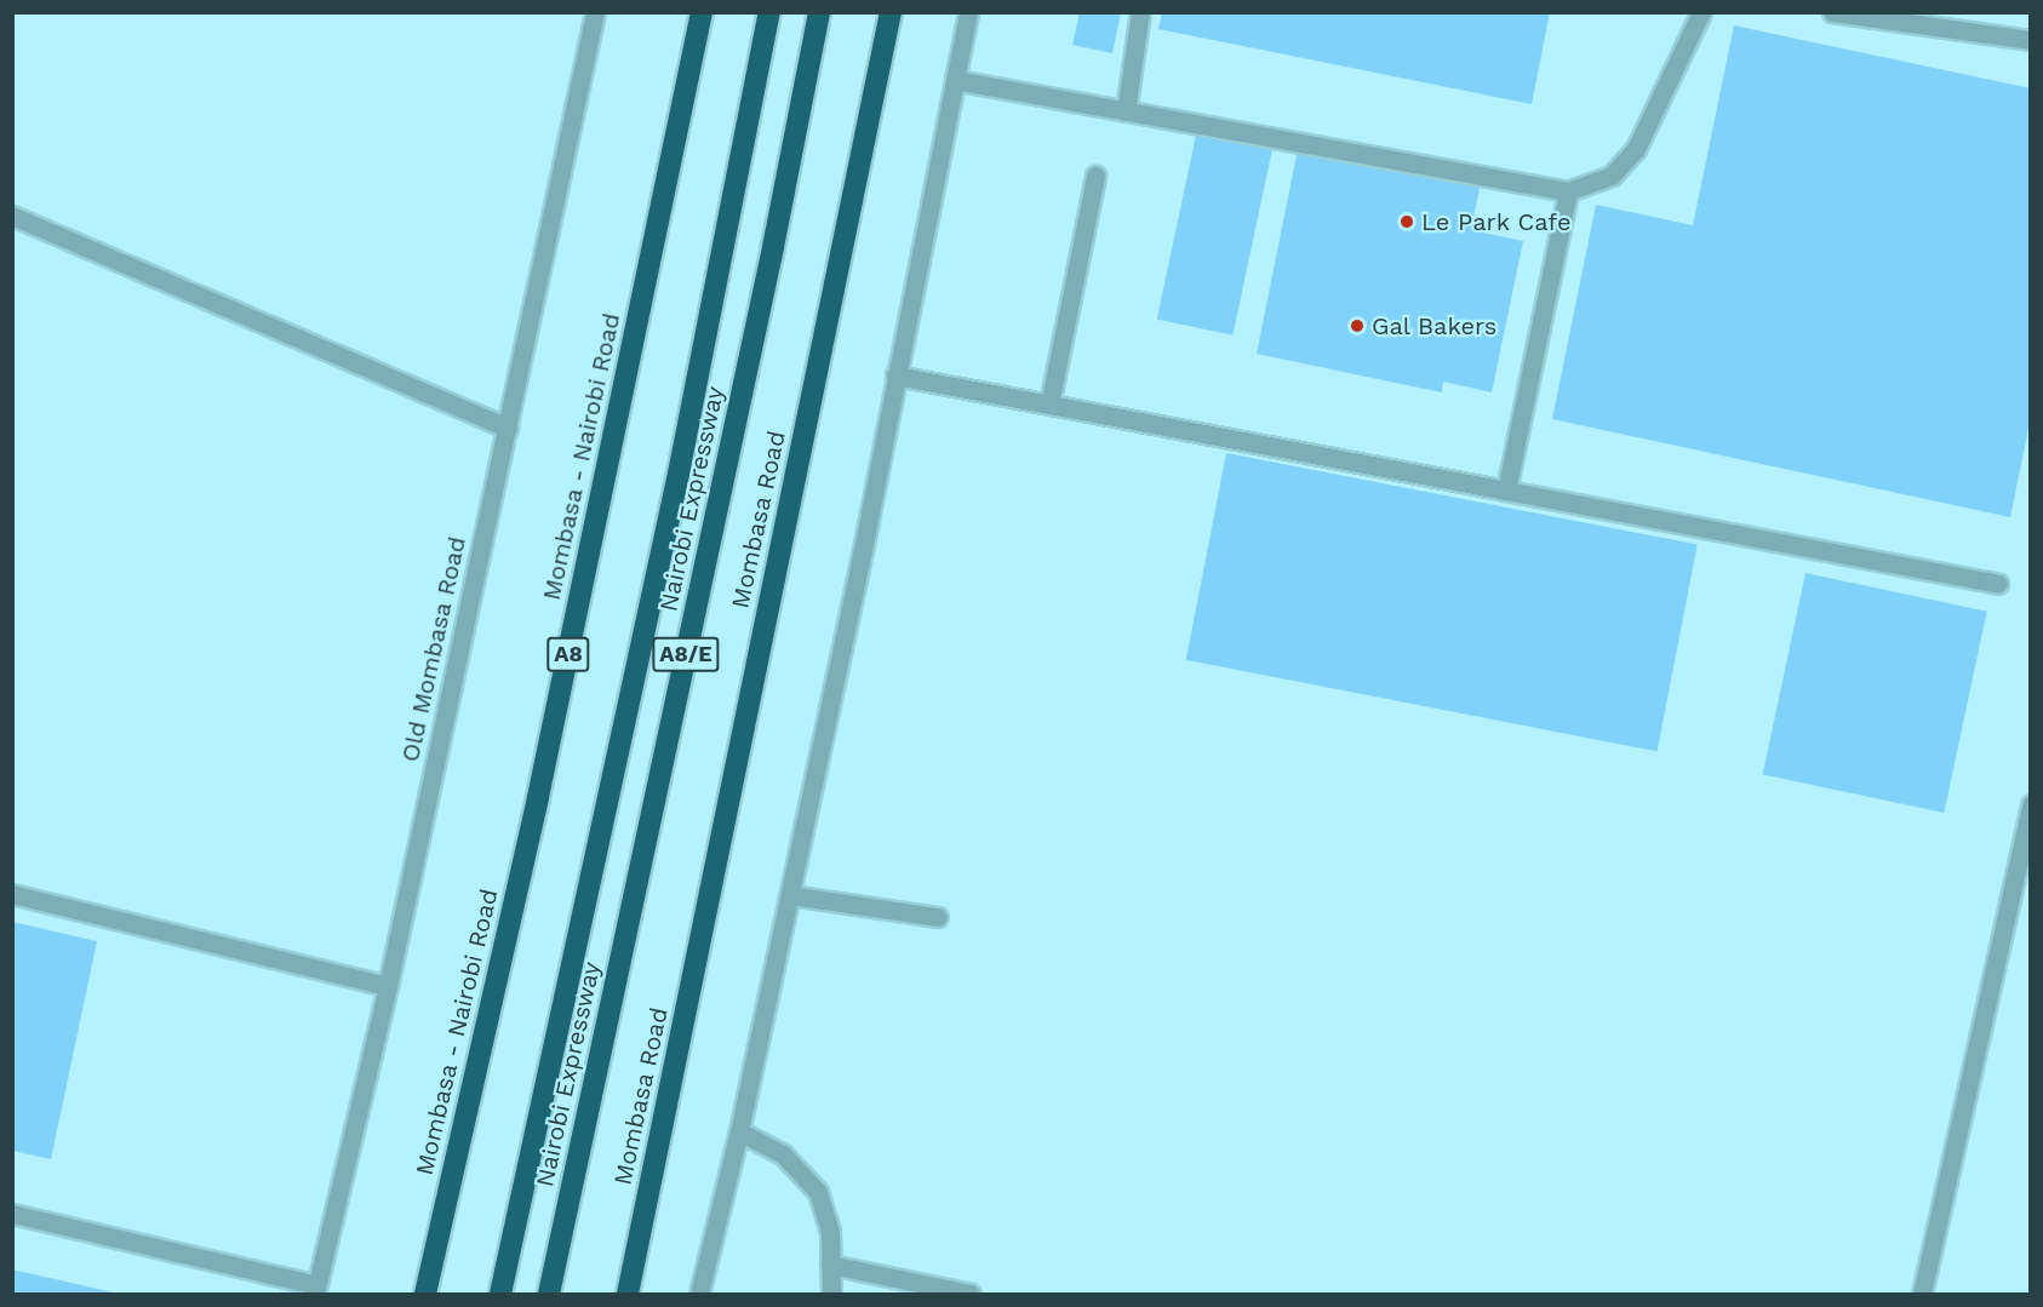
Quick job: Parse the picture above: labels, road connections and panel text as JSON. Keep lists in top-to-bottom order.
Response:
{
  "streets": {
    "highway": [
      "Mombasa - Nairobi Road",
      "Nairobi Expressway",
      "Mombasa Road",
      "A8",
      "A8/E"
    ],
    "street": ["Old Mombasa Road"]
  },
  "places": ["Le Park Cafe", "Gal Bakers"]
}
